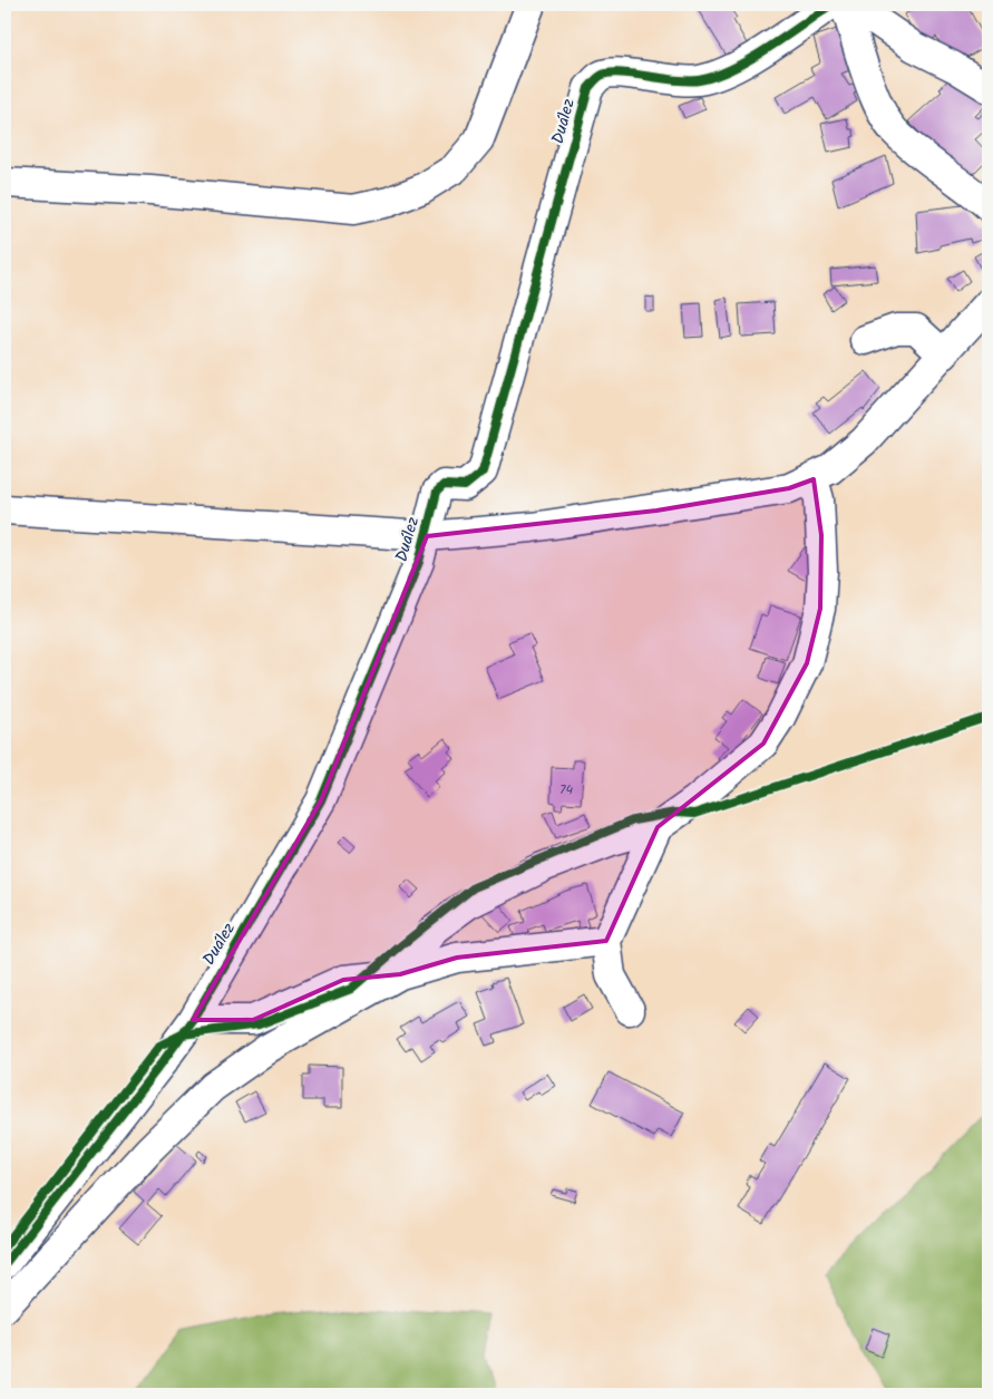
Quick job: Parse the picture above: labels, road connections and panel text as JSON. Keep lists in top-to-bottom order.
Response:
{
  "streets": {
    "street": ["Duález"]
  },
  "house_numbers": ["74"]
}
